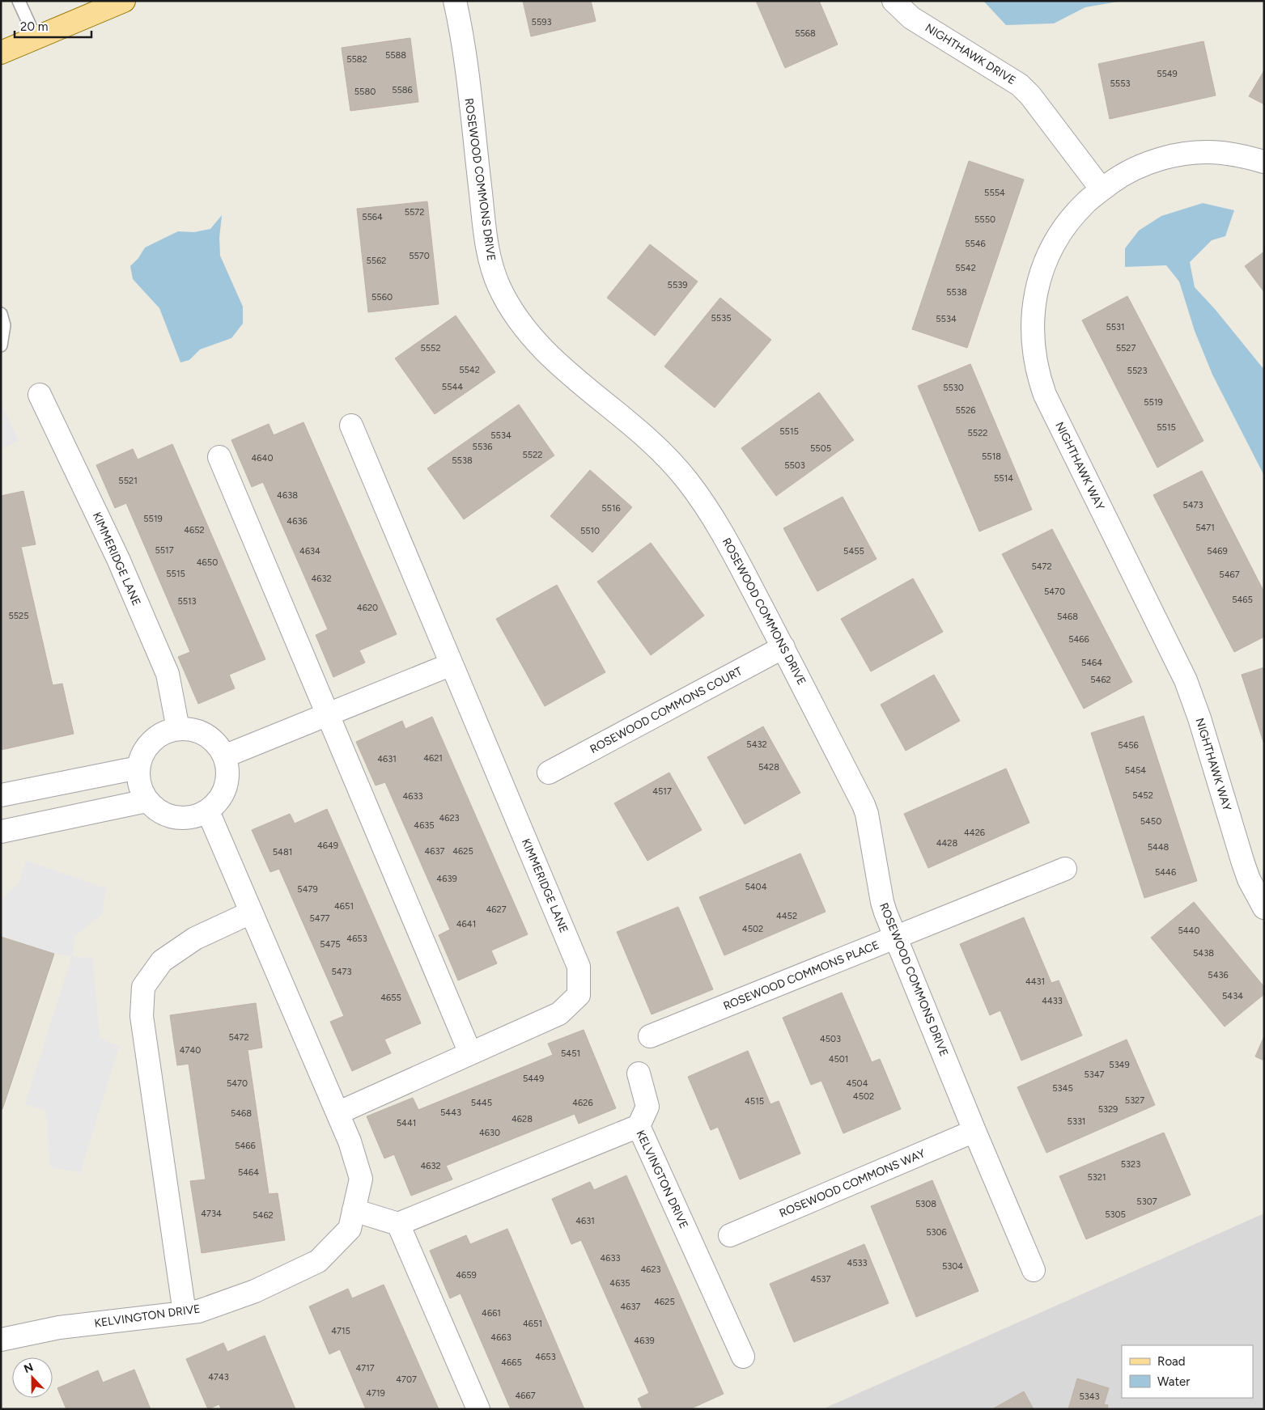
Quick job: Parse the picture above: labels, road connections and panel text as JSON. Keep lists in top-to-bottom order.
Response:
{
  "streets": {
    "street": [
      "NIGHTHAWK DRIVE",
      "ROSEWOOD COMMONS DRIVE",
      "NIGHTHAWK WAY",
      "KIMMERIDGE LANE",
      "ROSEWOOD COMMONS COURT",
      "ROSEWOOD COMMONS PLACE",
      "KELVINGTON DRIVE",
      "ROSEWOOD COMMONS WAY"
    ]
  },
  "crossings": [
    ["NIGHTHAWK DRIVE", "NIGHTHAWK WAY"],
    ["ROSEWOOD COMMONS DRIVE", "ROSEWOOD COMMONS COURT"],
    ["ROSEWOOD COMMONS DRIVE", "ROSEWOOD COMMONS PLACE"],
    ["ROSEWOOD COMMONS DRIVE", "ROSEWOOD COMMONS WAY"],
    ["KIMMERIDGE LANE", "KELVINGTON DRIVE"]
  ],
  "house_numbers": [
    "5593",
    "5568",
    "5588",
    "5582",
    "5549",
    "5553",
    "5586",
    "5580",
    "5554",
    "5572",
    "5564",
    "5550",
    "5546",
    "5570",
    "5562",
    "5542",
    "5539",
    "5538",
    "5560",
    "5535",
    "5534",
    "5531",
    "5552",
    "5527",
    "5542",
    "5523",
    "5544",
    "5530",
    "5519",
    "5526",
    "5515",
    "5515",
    "5522",
    "5534",
    "5536",
    "5505",
    "5522",
    "5518",
    "4640",
    "5538",
    "5503",
    "5514",
    "5521",
    "4638",
    "5473",
    "5516",
    "5519",
    "4636",
    "5471",
    "4652",
    "5510",
    "5517",
    "4634",
    "5455",
    "5469",
    "4650",
    "5472",
    "5515",
    "5467",
    "4632",
    "5470",
    "5465",
    "5513",
    "4620",
    "5525",
    "5468",
    "5466",
    "5464",
    "5462",
    "5432",
    "5456",
    "4621",
    "4631",
    "5428",
    "5454",
    "4517",
    "5452",
    "4633",
    "4623",
    "5450",
    "4635",
    "4426",
    "4428",
    "4649",
    "5448",
    "4637",
    "4625",
    "5481",
    "5446",
    "4639",
    "5404",
    "5479",
    "4651",
    "4627",
    "4452",
    "5477",
    "4641",
    "4502",
    "5440",
    "4653",
    "5475",
    "5438",
    "5473",
    "5436",
    "4431",
    "5434",
    "4655",
    "4433",
    "5472",
    "4503",
    "4740",
    "5451",
    "4501",
    "5349",
    "5347",
    "5449",
    "5470",
    "4504",
    "5345",
    "4502",
    "5327",
    "4515",
    "5445",
    "4626",
    "5329",
    "5443",
    "5468",
    "4628",
    "5331",
    "5441",
    "4630",
    "5466",
    "5323",
    "4632",
    "5464",
    "5321",
    "5307",
    "5308",
    "4734",
    "5305",
    "5462",
    "4631",
    "5306",
    "4633",
    "4533",
    "5304",
    "4623",
    "4659",
    "4537",
    "4635",
    "4625",
    "4637",
    "4661",
    "4651",
    "4715",
    "4663",
    "4639",
    "4653",
    "4665",
    "4717",
    "4743",
    "4707",
    "4719",
    "4667",
    "5343"
  ],
  "legend": ["Road", "Water"],
  "scale_bar": "20 m",
  "north": "top"
}
